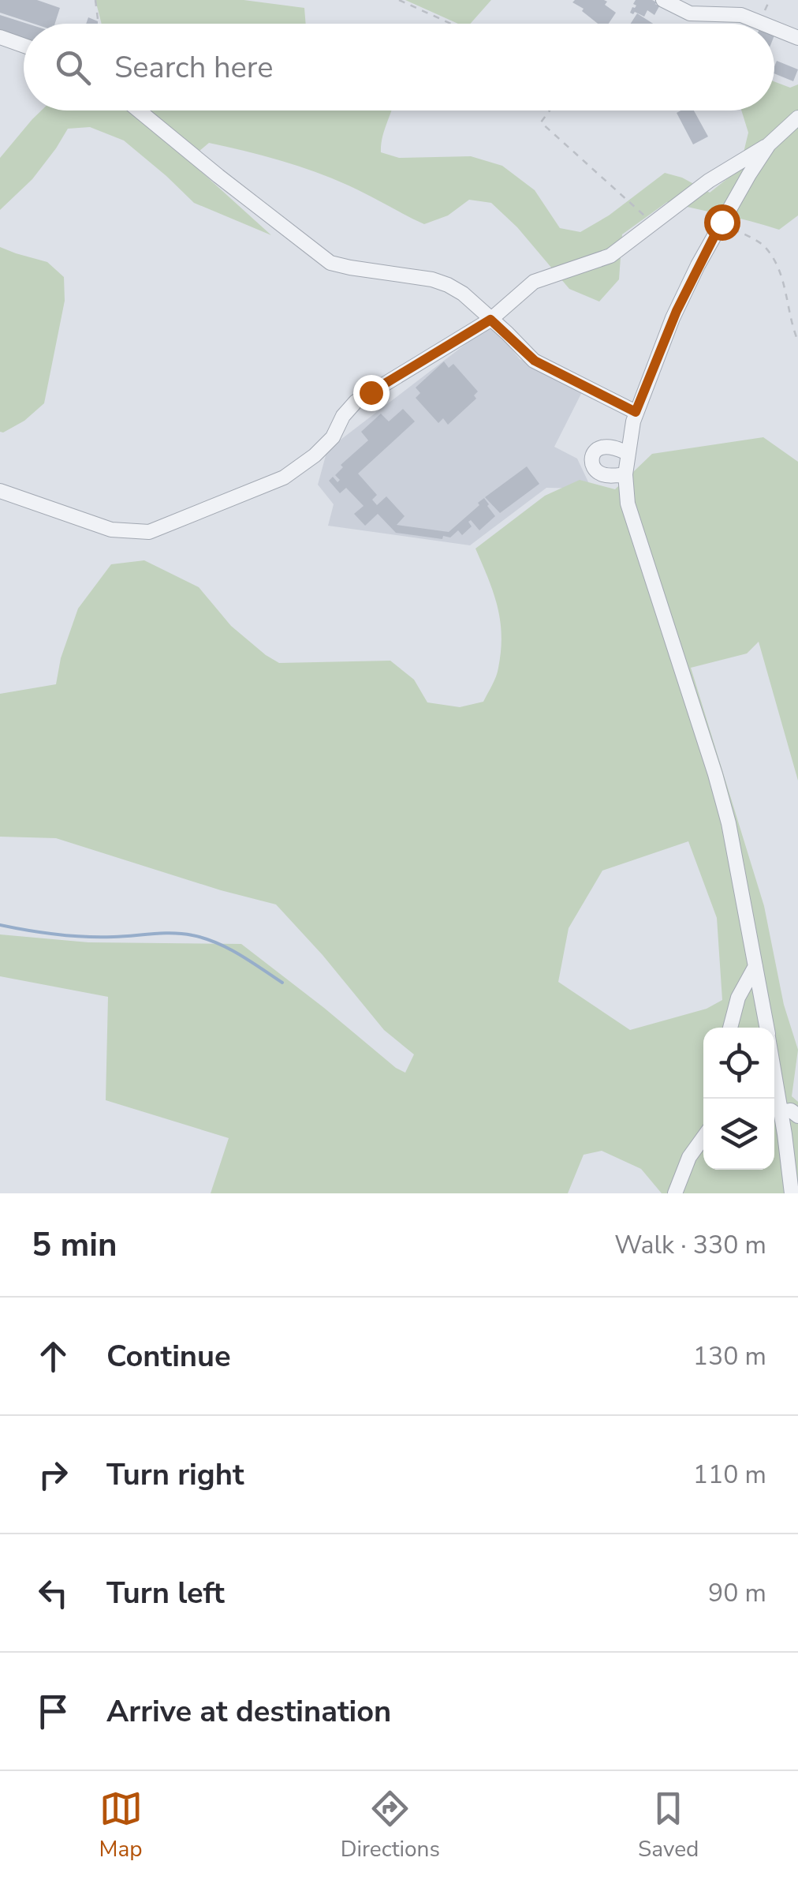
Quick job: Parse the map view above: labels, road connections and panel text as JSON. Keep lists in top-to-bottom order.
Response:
{
  "page": {
    "search": "Search here",
    "heading": ["5 min", "Walk · 330 m"],
    "list": [
      ["Continue", "130 m"],
      ["Turn right", "110 m"],
      ["Turn left", "90 m"],
      "Arrive at destination"
    ],
    "nav": ["Map", "Directions", "Saved"]
  }
}
